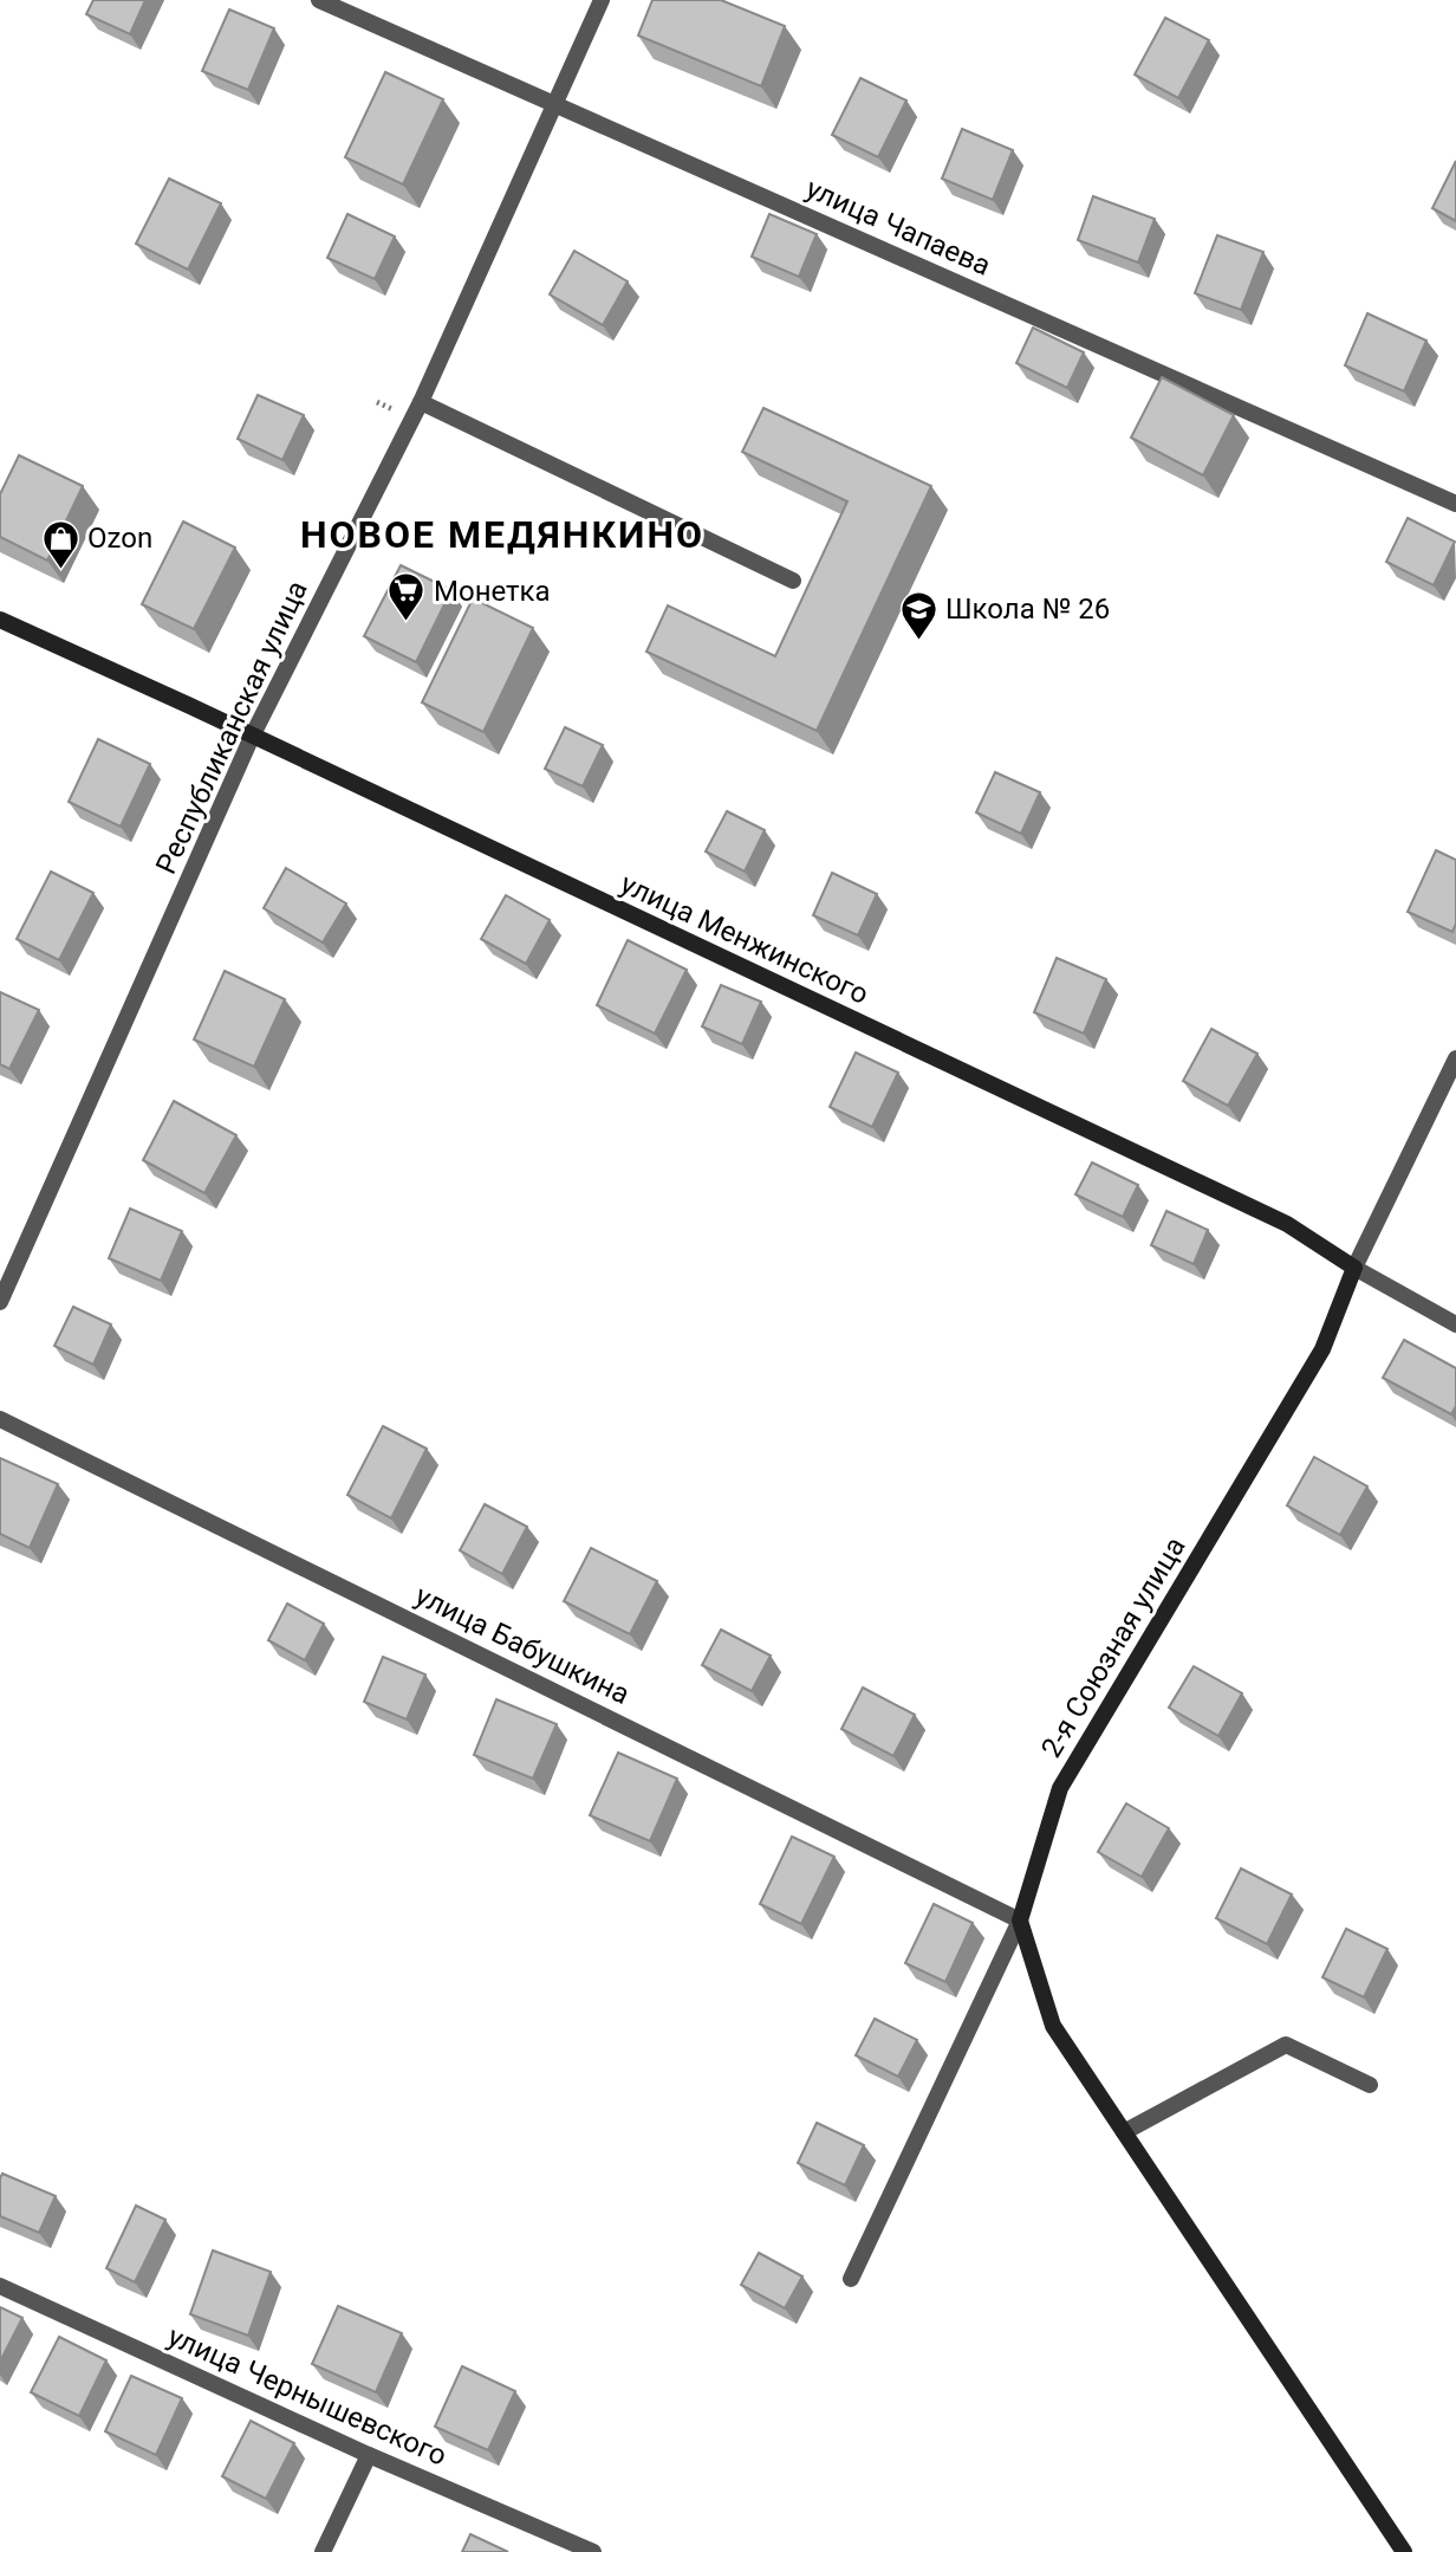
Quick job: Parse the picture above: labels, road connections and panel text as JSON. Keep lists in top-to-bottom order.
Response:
{
  "streets": {
    "main road": ["улица Менжинского", "2-я Союзная улица"],
    "street": [
      "улица Чапаева",
      "Республиканская улица",
      "улица Бабушкина",
      "улица Чернышевского"
    ]
  },
  "crossings": [
    ["улица Чапаева", "Республиканская улица"],
    ["Республиканская улица", "улица Менжинского"],
    ["улица Менжинского", "2-я Союзная улица"],
    ["улица Бабушкина", "2-я Союзная улица"]
  ],
  "districts": ["НОВОЕ МЕДЯНКИНО"],
  "places": {
    "shop": ["Ozon"],
    "supermarket": ["Монетка"],
    "school or university": ["Школа № 26"]
  }
}
